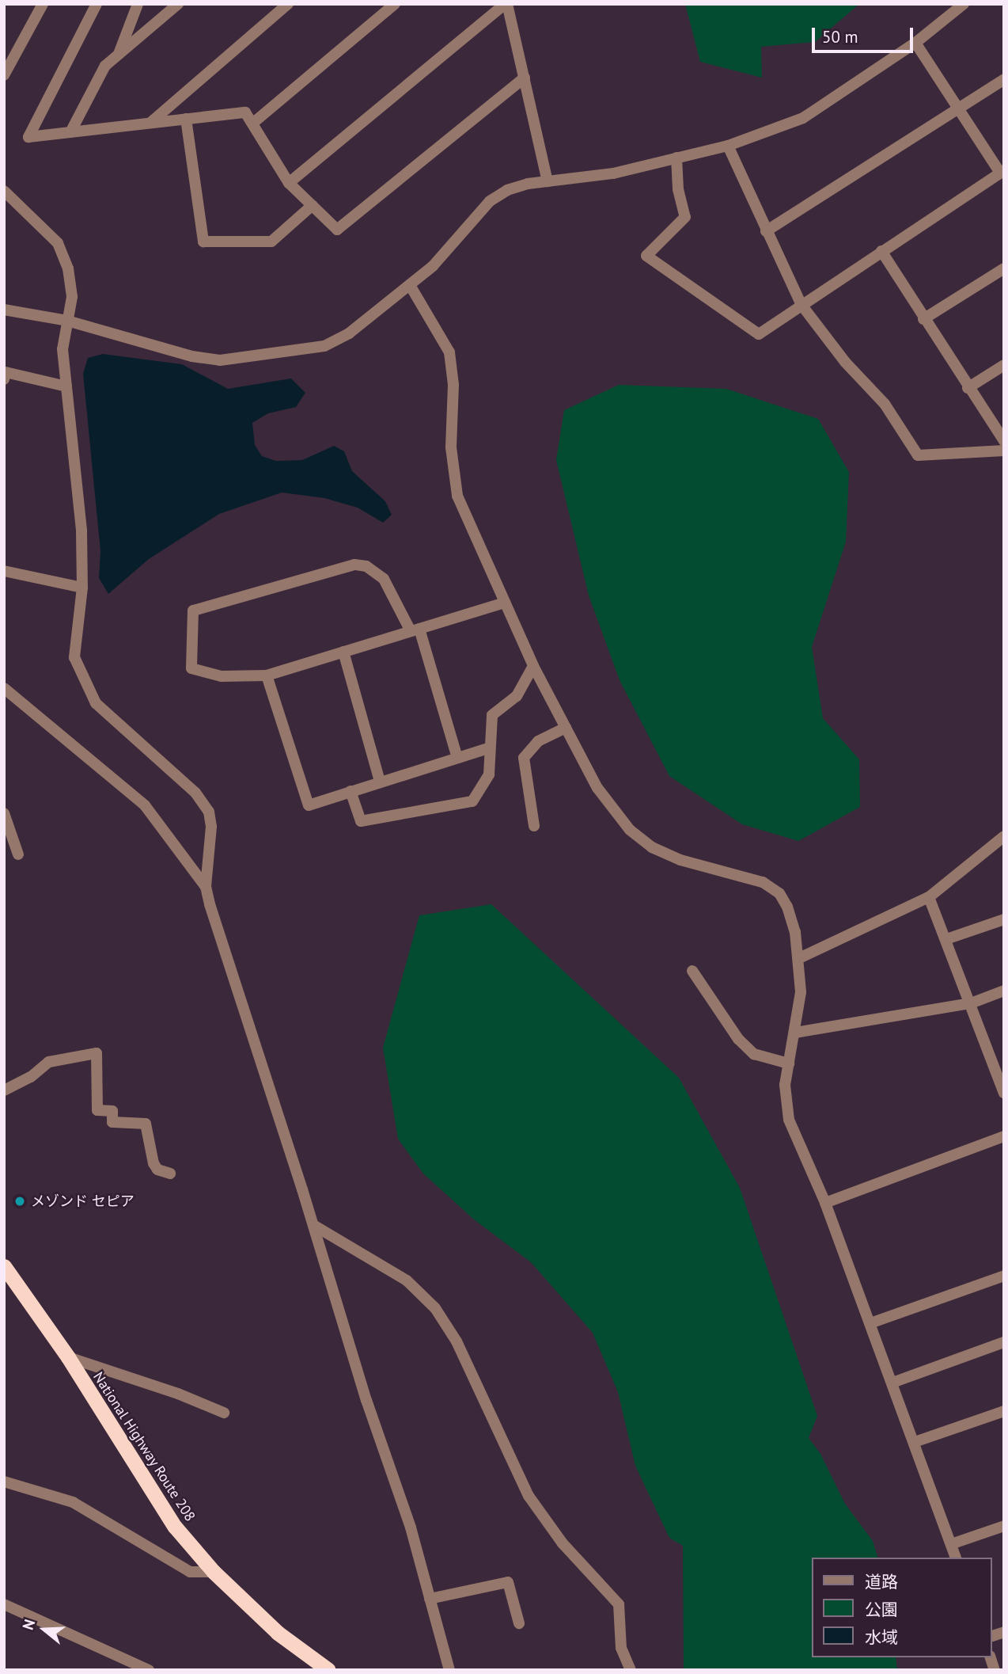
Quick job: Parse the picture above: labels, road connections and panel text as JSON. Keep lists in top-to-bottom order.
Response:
{
  "streets": {
    "highway": ["National Highway Route 208"]
  },
  "places": ["メゾンド セピア"],
  "legend": ["道路", "公園", "水域"],
  "scale_bar": "50 m",
  "north": "left"
}
